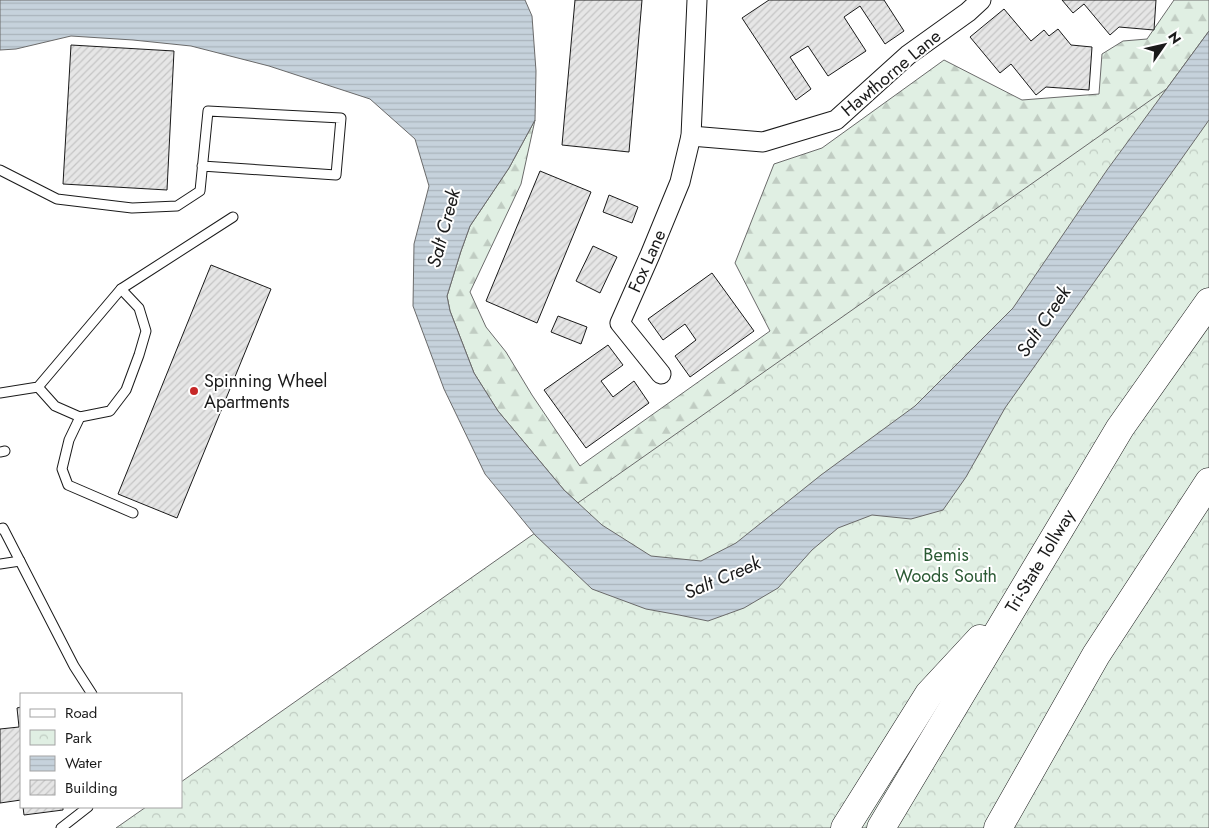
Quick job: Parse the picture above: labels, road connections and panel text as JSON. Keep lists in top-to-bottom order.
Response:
{
  "streets": {
    "highway": ["Tri-State Tollway"],
    "street": ["Hawthorne Lane", "Fox Lane"]
  },
  "crossings": [
    ["Hawthorne Lane", "Fox Lane"]
  ],
  "water": ["Salt Creek"],
  "parks": ["Bemis Woods South"],
  "places": ["Spinning Wheel Apartments"],
  "legend": [
    "Road",
    "Park",
    "Water",
    "Building"
  ],
  "north": "top right"
}
